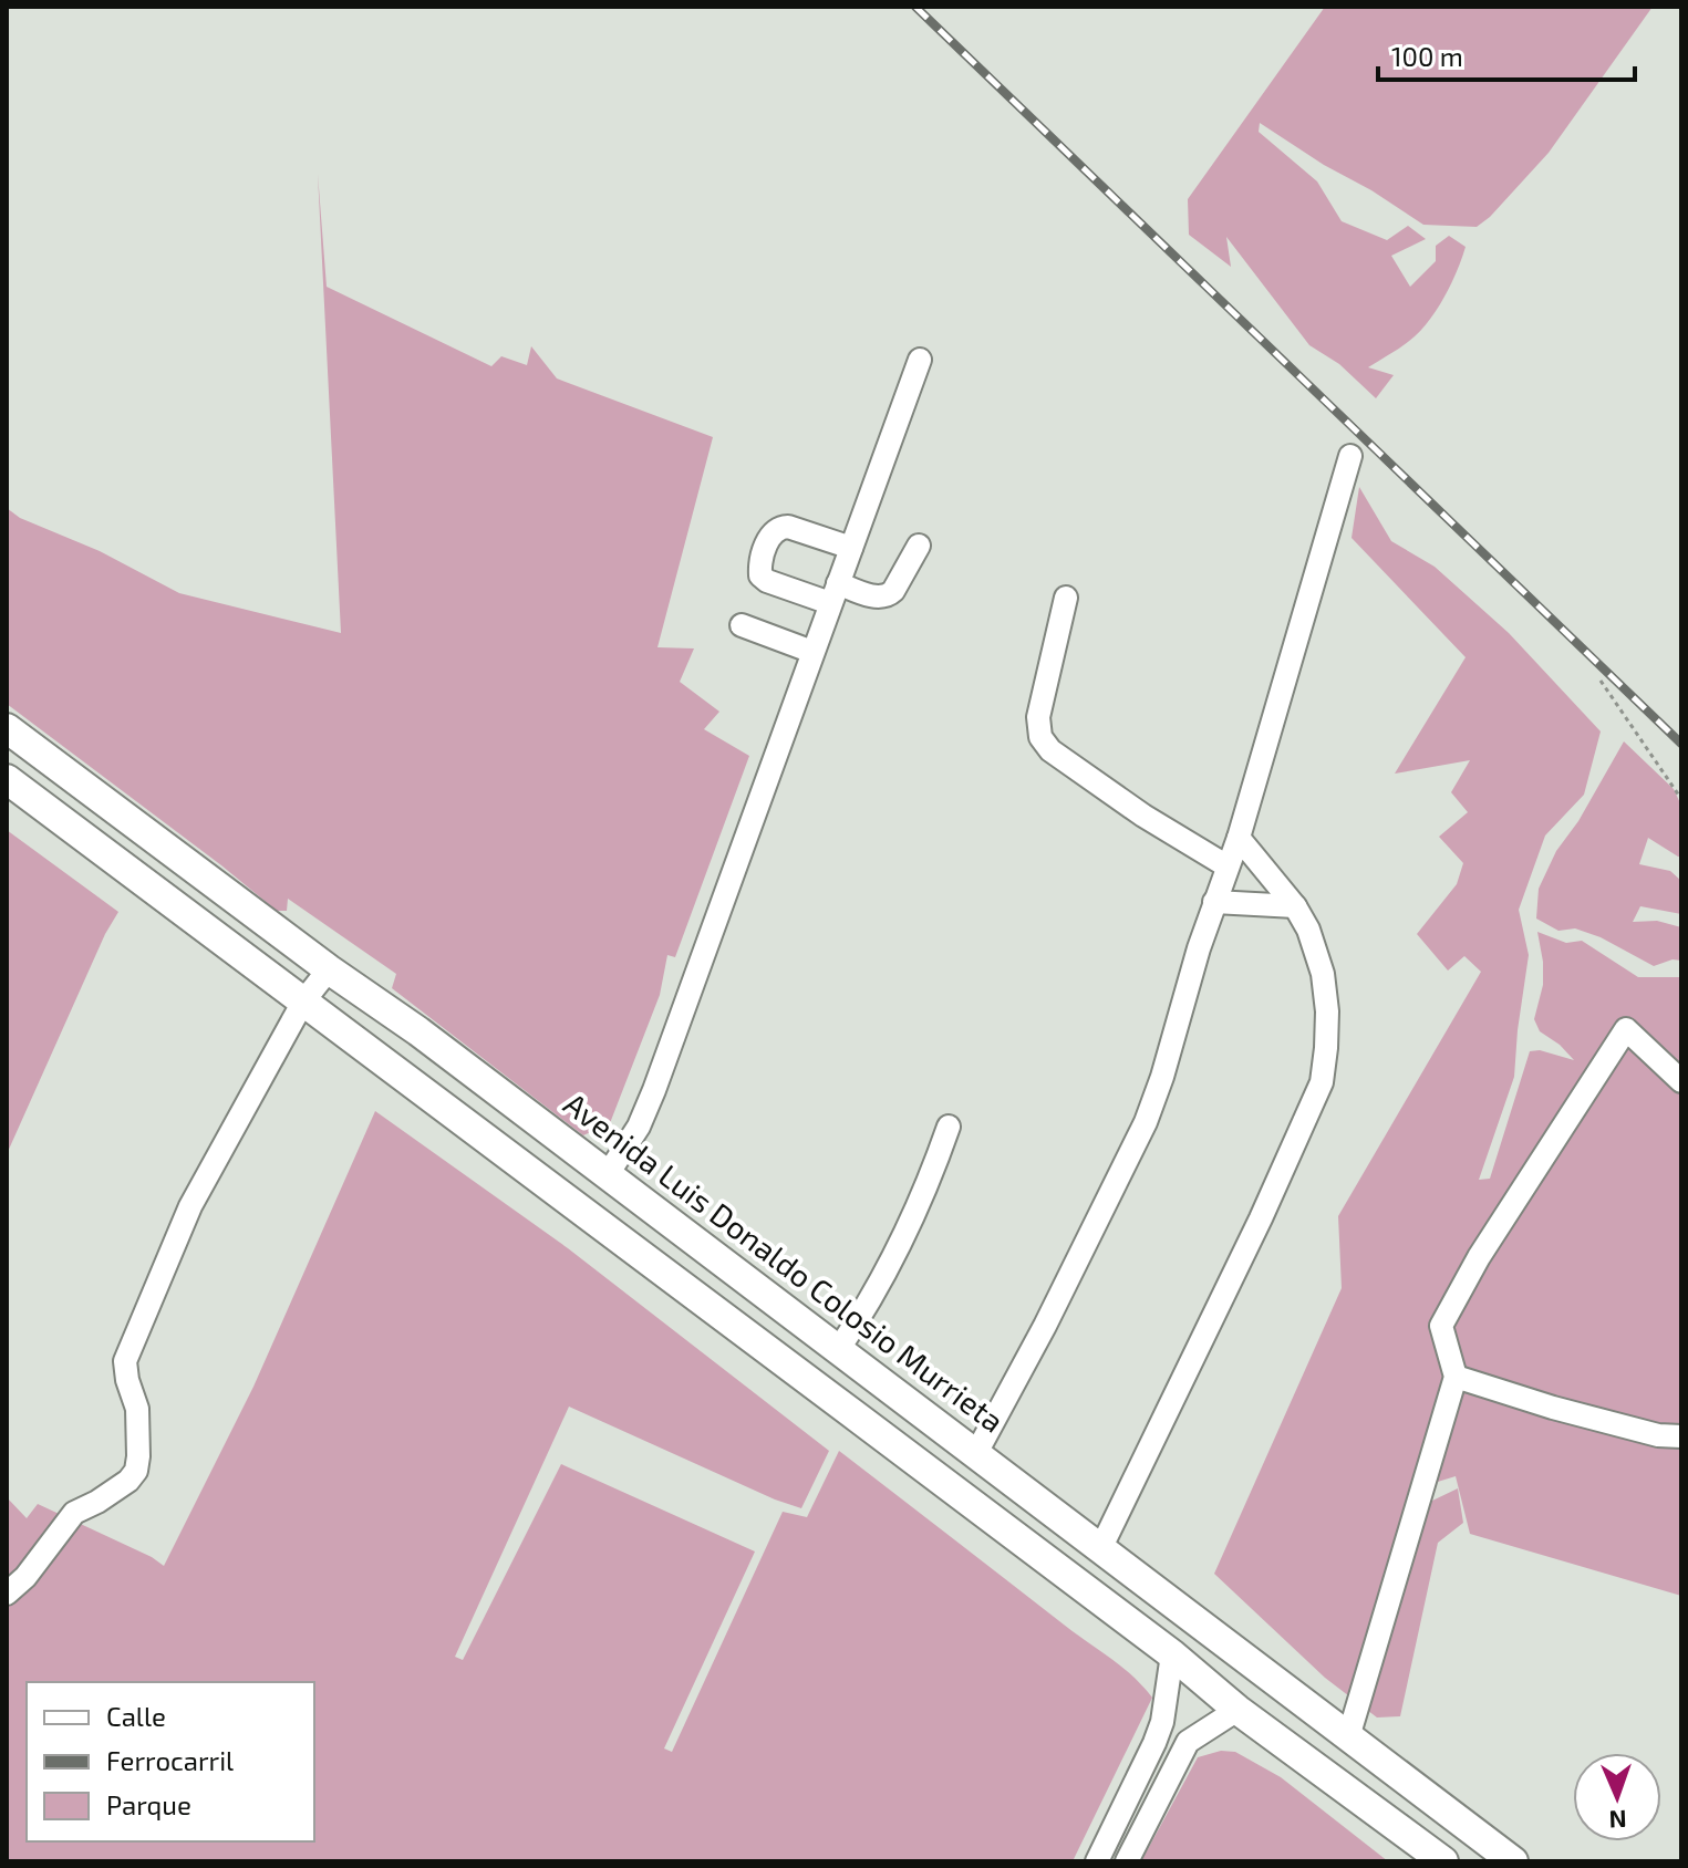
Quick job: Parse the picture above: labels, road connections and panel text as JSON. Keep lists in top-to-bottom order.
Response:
{
  "streets": {
    "main road": ["Avenida Luis Donaldo Colosio Murrieta"]
  },
  "legend": ["Calle", "Ferrocarril", "Parque"],
  "scale_bar": "100 m",
  "north": "bottom"
}
